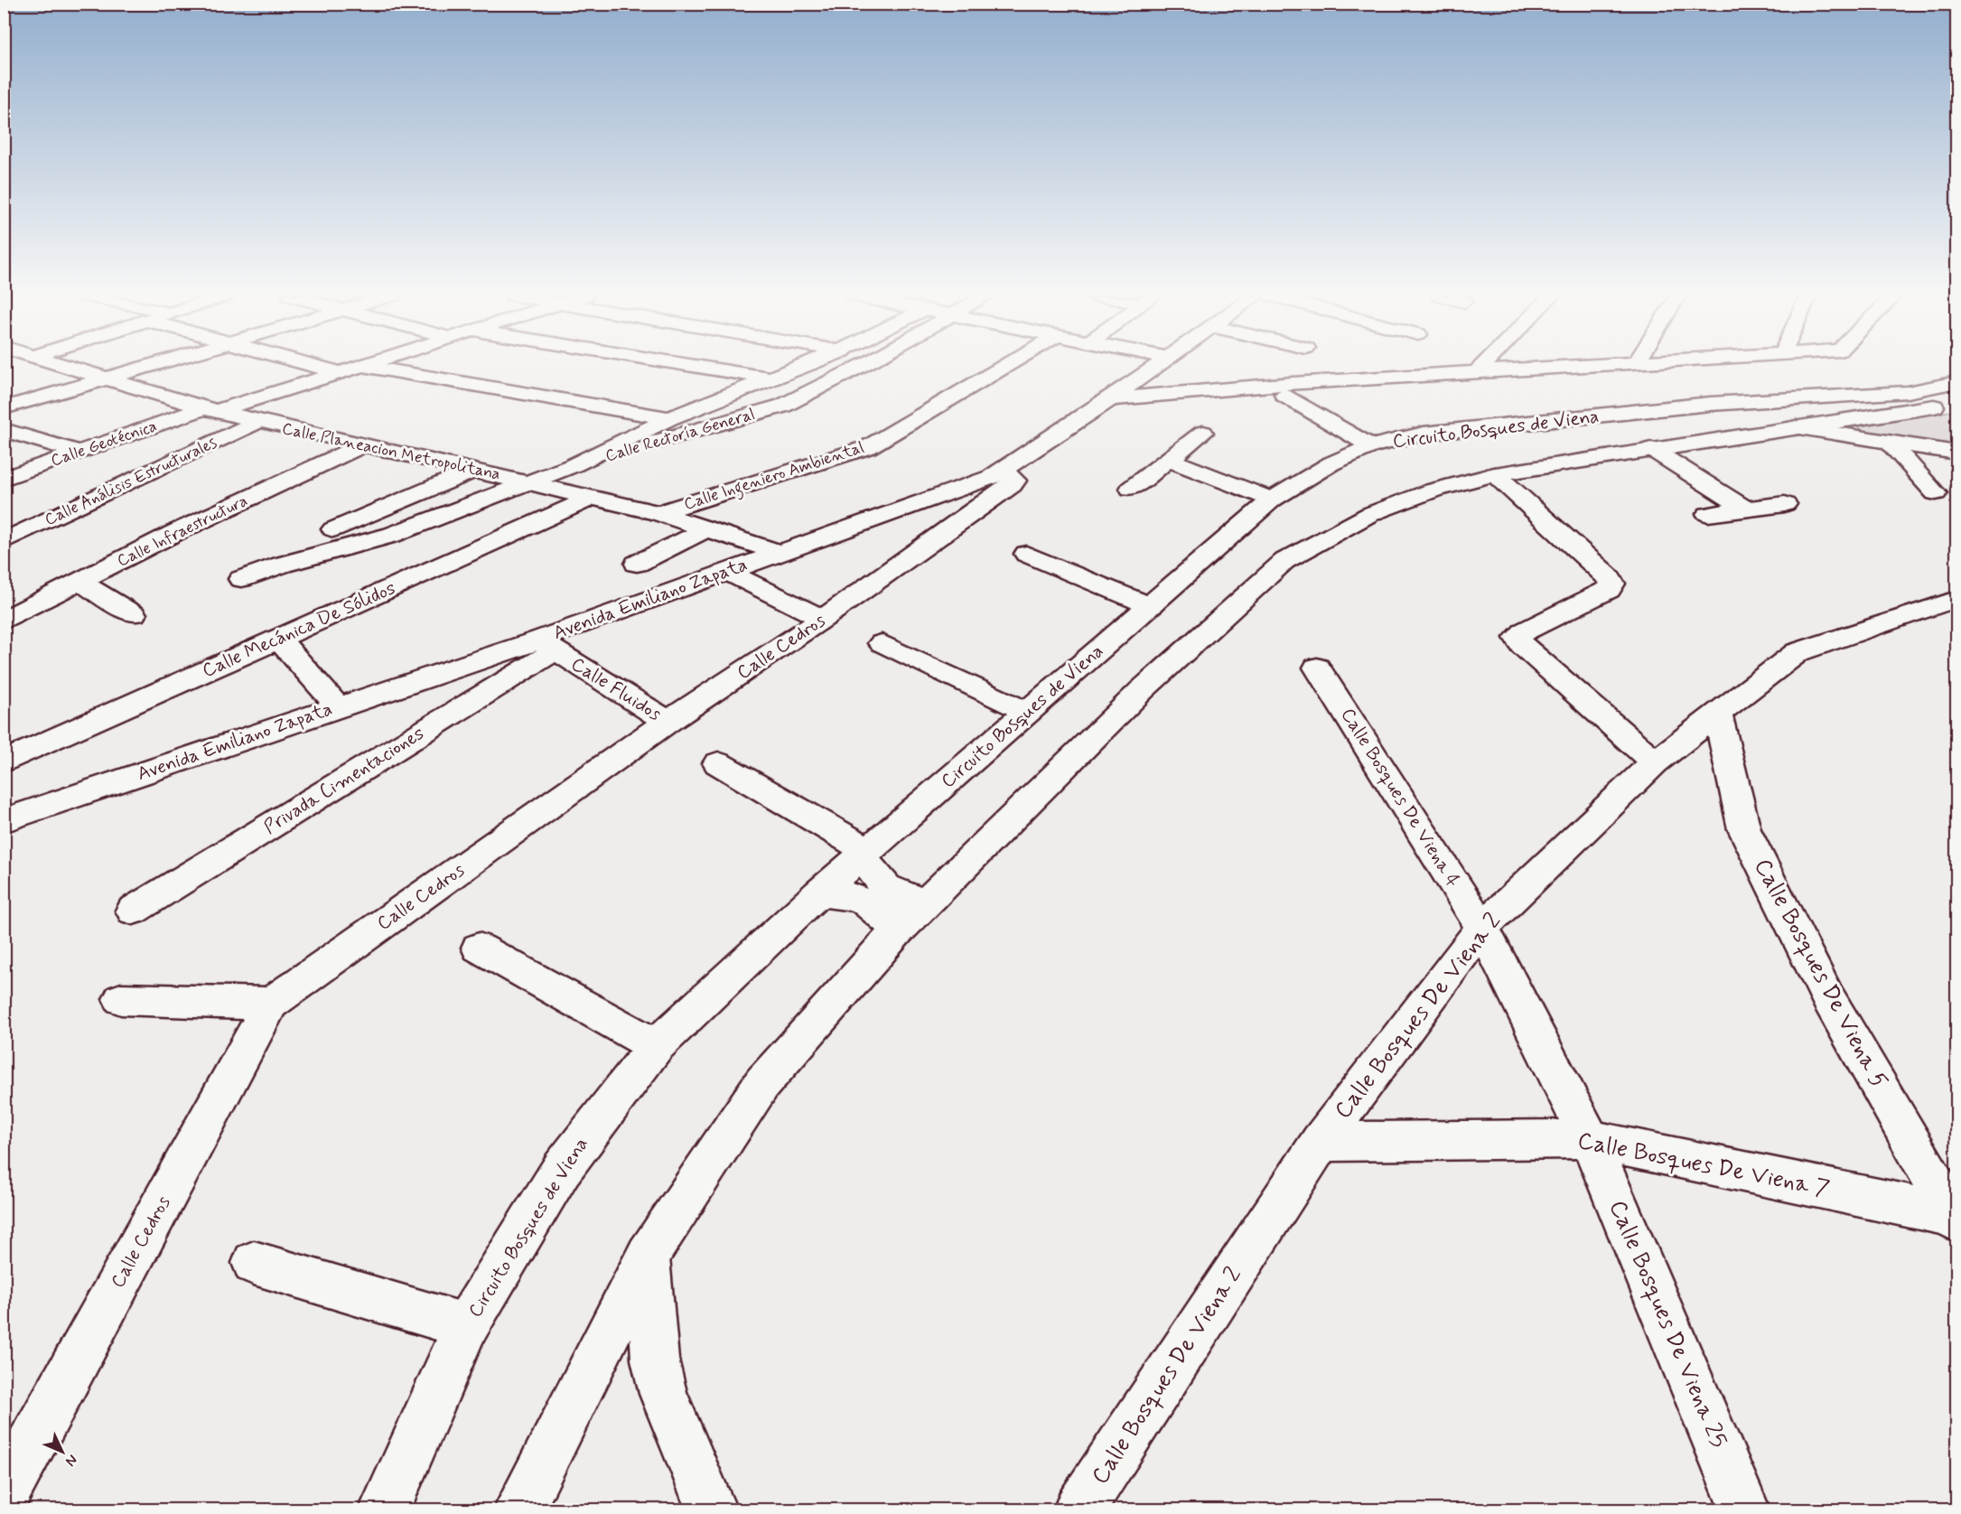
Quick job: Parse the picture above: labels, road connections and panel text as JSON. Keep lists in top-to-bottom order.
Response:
{
  "streets": {
    "street": [
      "Circuito Bosques de Viena",
      "Calle Rectoría General",
      "Calle Geotécnica",
      "Calle Planeacion Metropolitana",
      "Calle Ingeniero Ambiental",
      "Calle Análisis Estructurales",
      "Calle Infraestructura",
      "Avenida Emiliano Zapata",
      "Calle Mecánica De Sólidos",
      "Calle Cedros",
      "Calle Fluidos",
      "Privada Cimentaciones",
      "Calle Bosques De Viena 4",
      "Calle Bosques De Viena 5",
      "Calle Bosques De Viena 2",
      "Calle Bosques De Viena 7",
      "Calle Bosques De Viena 25"
    ]
  },
  "crossings": [
    ["Calle Geotécnica", "Calle Planeacion Metropolitana"],
    ["Calle Planeacion Metropolitana", "Calle Ingeniero Ambiental"],
    ["Calle Planeacion Metropolitana", "Calle Análisis Estructurales"],
    ["Calle Planeacion Metropolitana", "Calle Infraestructura"],
    ["Calle Planeacion Metropolitana", "Avenida Emiliano Zapata"],
    ["Calle Planeacion Metropolitana", "Calle Mecánica De Sólidos"],
    ["Avenida Emiliano Zapata", "Calle Cedros"],
    ["Avenida Emiliano Zapata", "Calle Fluidos"],
    ["Avenida Emiliano Zapata", "Privada Cimentaciones"],
    ["Calle Cedros", "Calle Fluidos"],
    ["Calle Fluidos", "Privada Cimentaciones"],
    ["Calle Bosques De Viena 4", "Calle Bosques De Viena 2"],
    ["Calle Bosques De Viena 4", "Calle Bosques De Viena 7"],
    ["Calle Bosques De Viena 4", "Calle Bosques De Viena 25"],
    ["Calle Bosques De Viena 5", "Calle Bosques De Viena 2"],
    ["Calle Bosques De Viena 5", "Calle Bosques De Viena 7"],
    ["Calle Bosques De Viena 2", "Calle Bosques De Viena 7"],
    ["Calle Bosques De Viena 7", "Calle Bosques De Viena 25"]
  ],
  "north": "bottom right"
}
